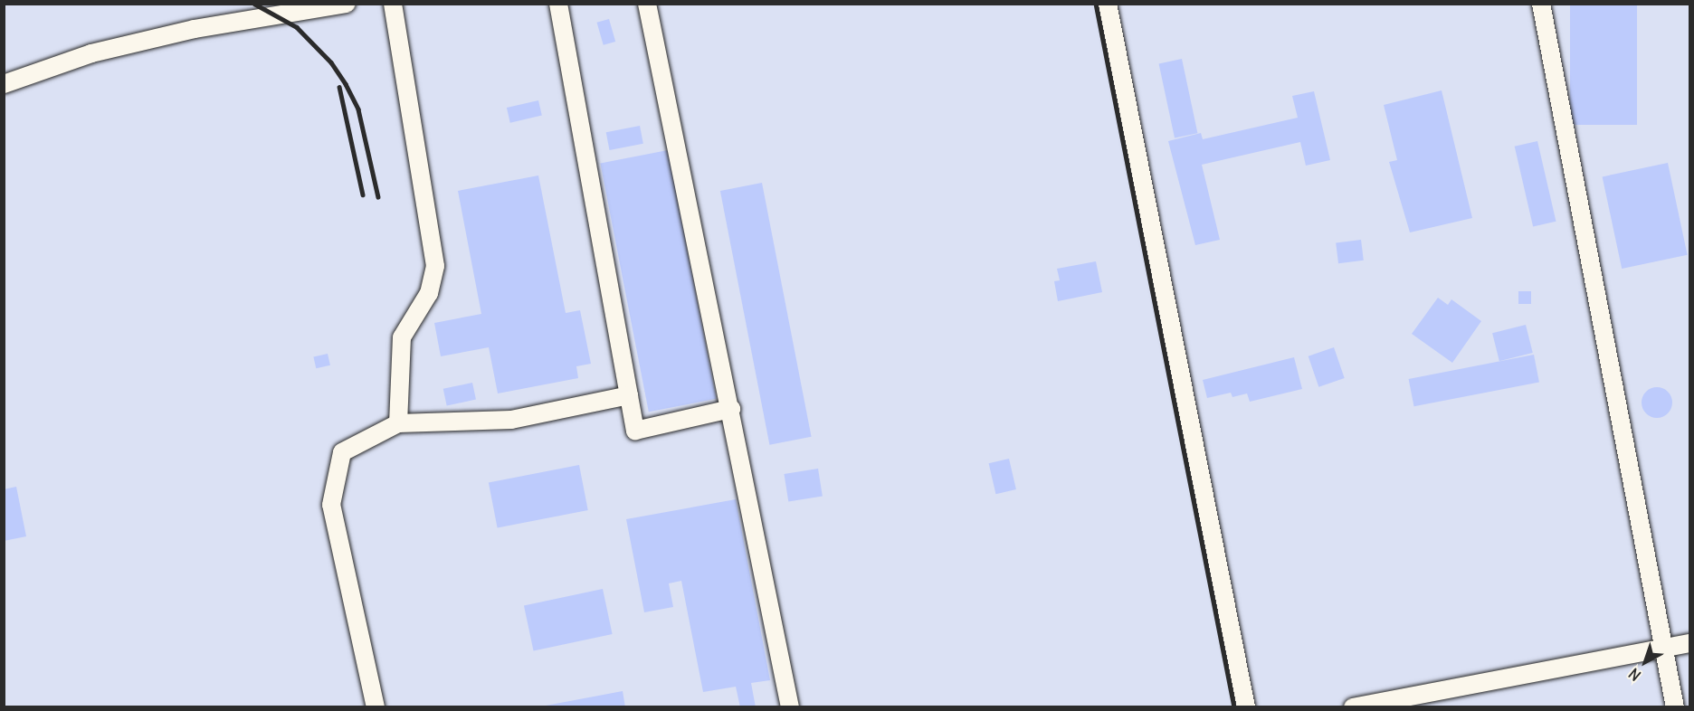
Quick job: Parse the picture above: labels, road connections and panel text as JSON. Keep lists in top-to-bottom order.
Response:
{
  "north": "bottom left"
}
